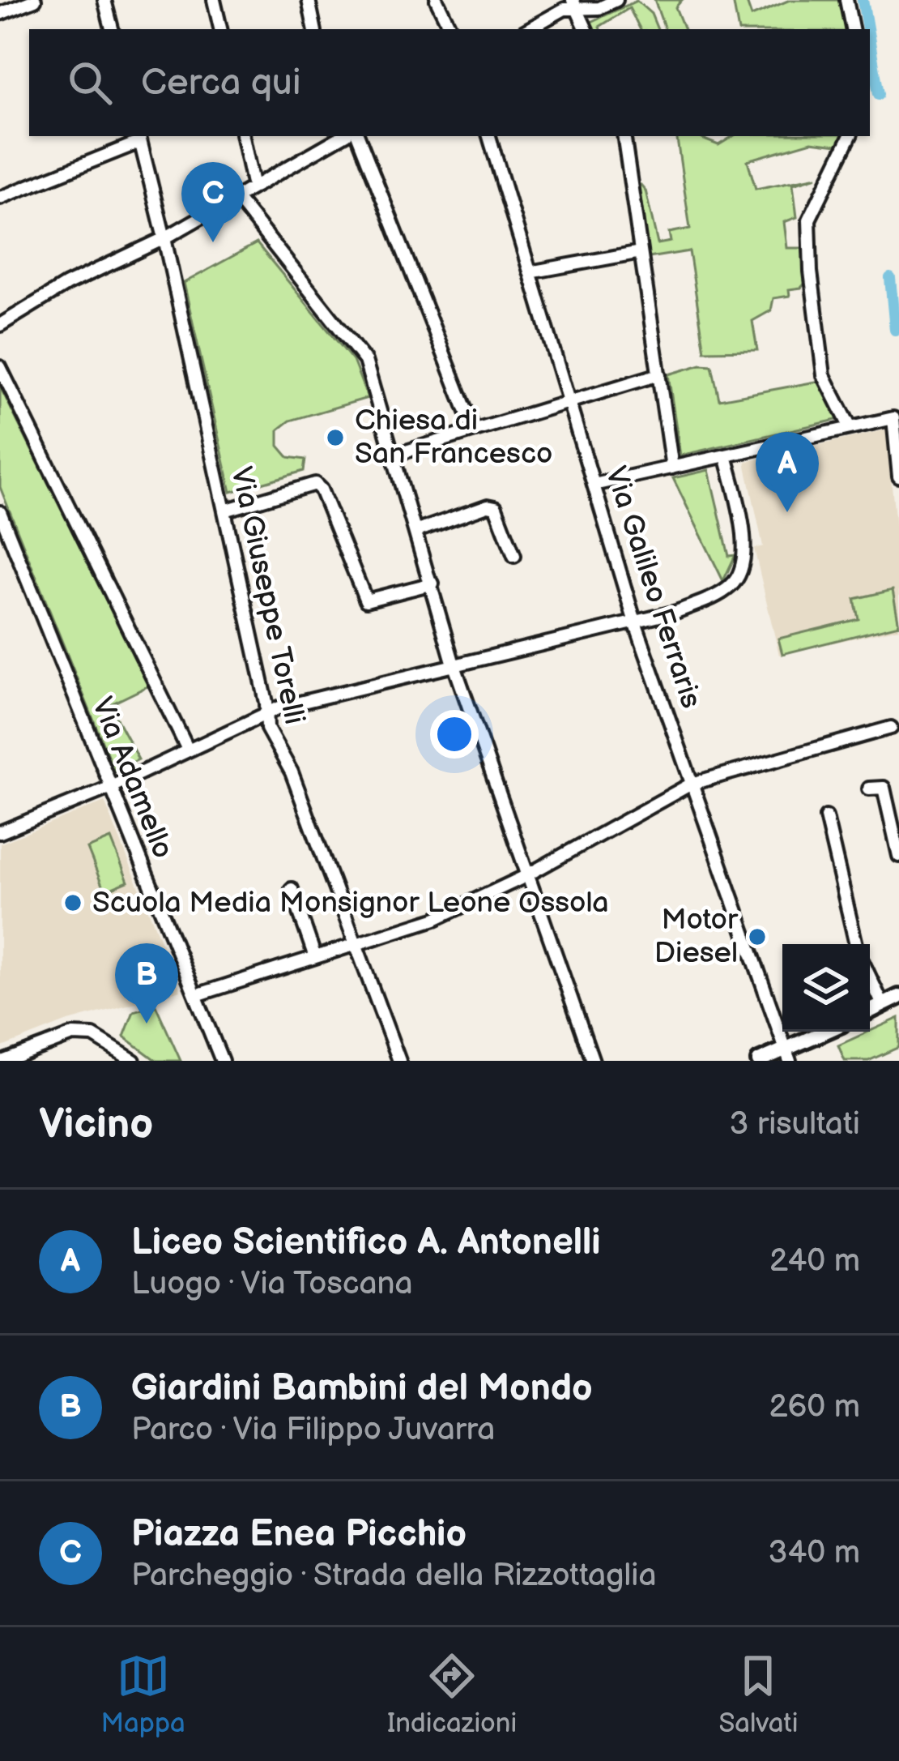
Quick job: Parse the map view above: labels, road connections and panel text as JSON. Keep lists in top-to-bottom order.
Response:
{
  "streets": {
    "street": ["Via Galileo Ferraris", "Via Giuseppe Torelli", "Via Adamello"]
  },
  "places": ["Chiesa di San Francesco", "Scuola Media Monsignor Leone Ossola", "Motor Diesel"],
  "page": {
    "search": "Cerca qui",
    "pins": ["C", "A", "B"],
    "heading": ["Vicino", "3 risultati"],
    "list": [
      {
        "mark": "A",
        "name": "Liceo Scientifico A. Antonelli",
        "note": "Luogo · Via Toscana",
        "value": "240 m"
      },
      {
        "mark": "B",
        "name": "Giardini Bambini del Mondo",
        "note": "Parco · Via Filippo Juvarra",
        "value": "260 m"
      },
      {
        "mark": "C",
        "name": "Piazza Enea Picchio",
        "note": "Parcheggio · Strada della Rizzottaglia",
        "value": "340 m"
      }
    ],
    "nav": ["Mappa", "Indicazioni", "Salvati"]
  }
}
